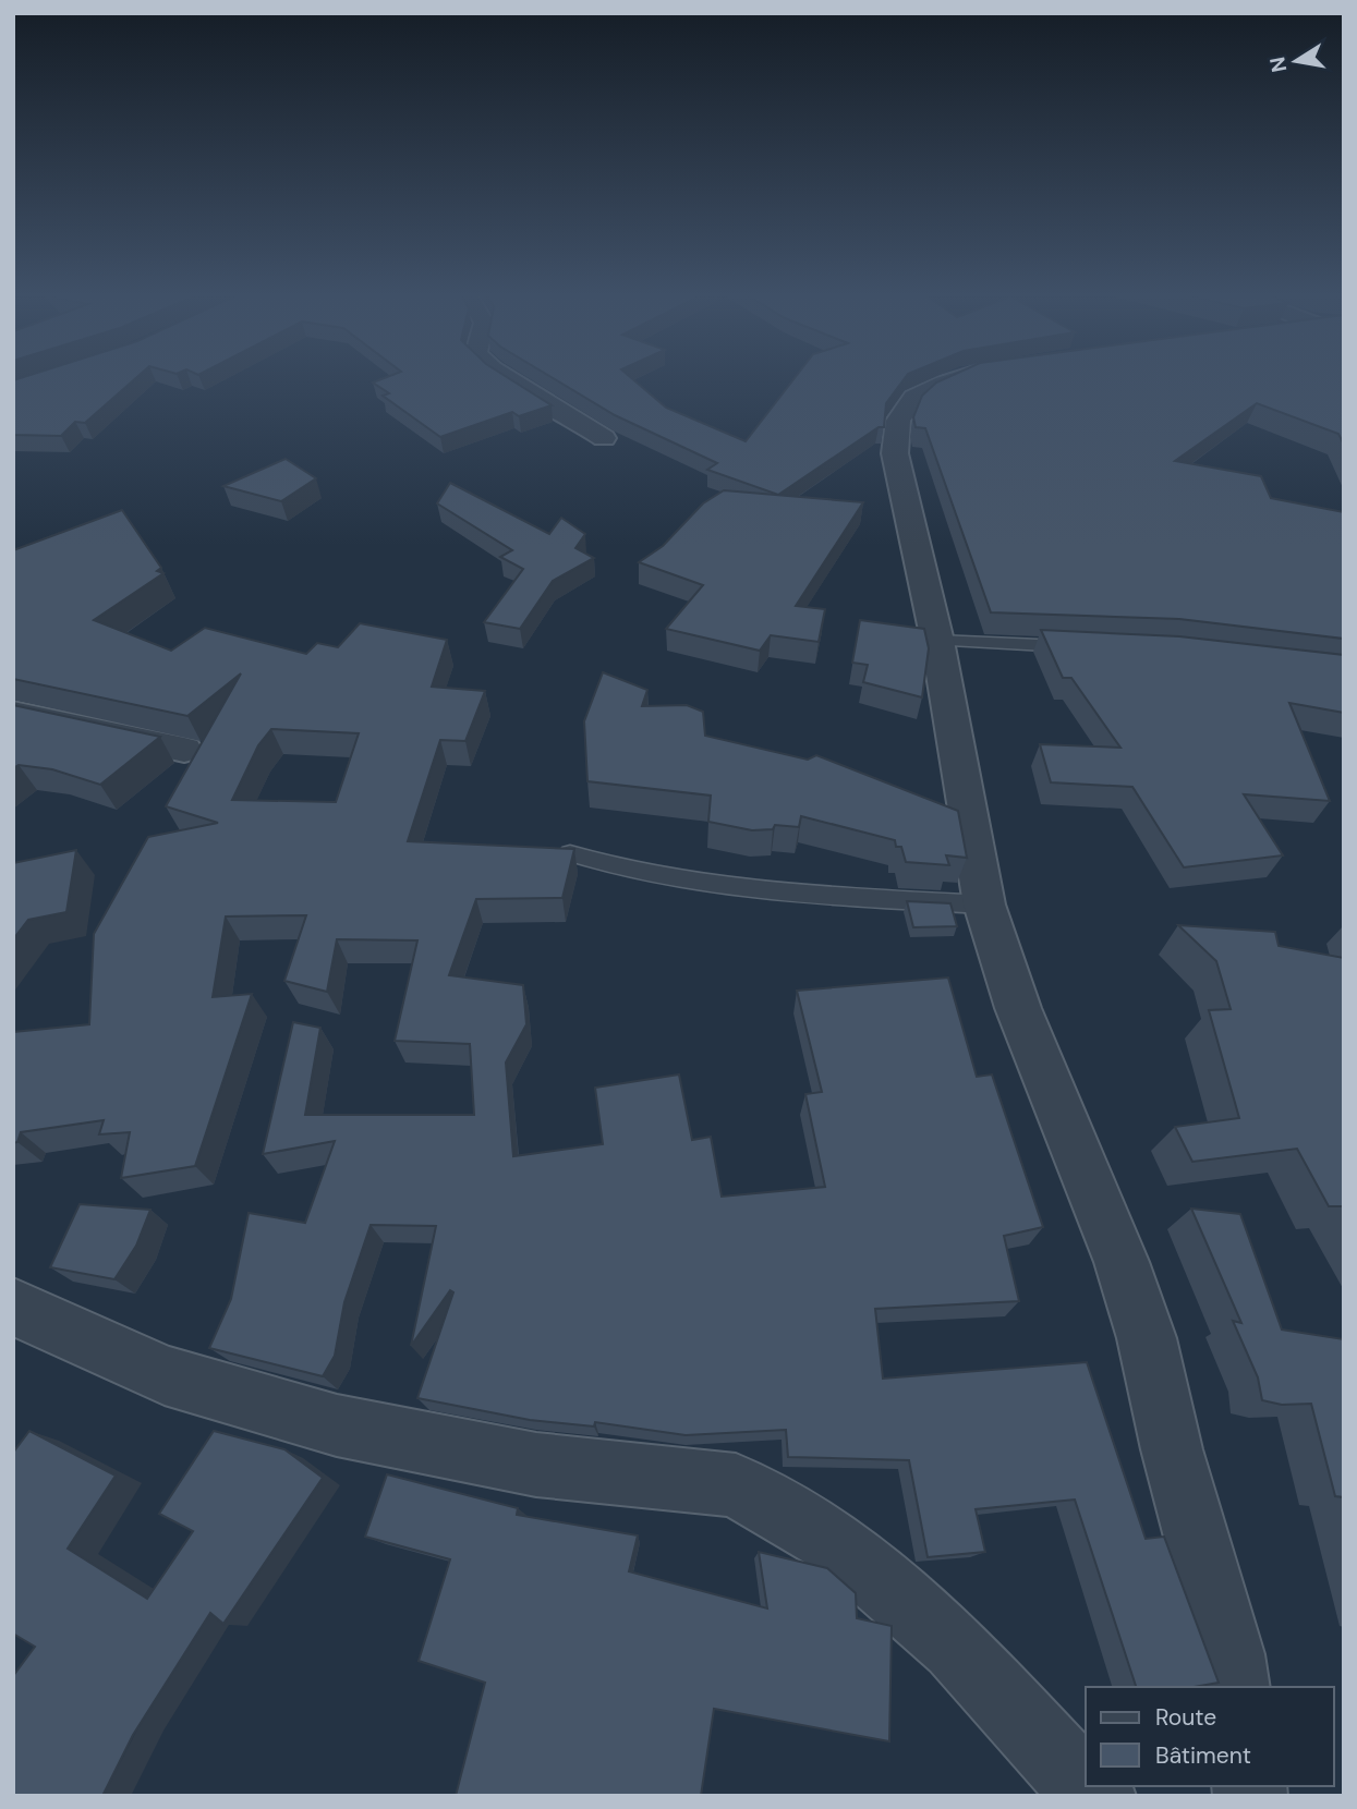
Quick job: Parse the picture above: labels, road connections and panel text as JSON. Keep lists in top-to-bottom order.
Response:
{
  "legend": ["Route", "Bâtiment"],
  "north": "left"
}
